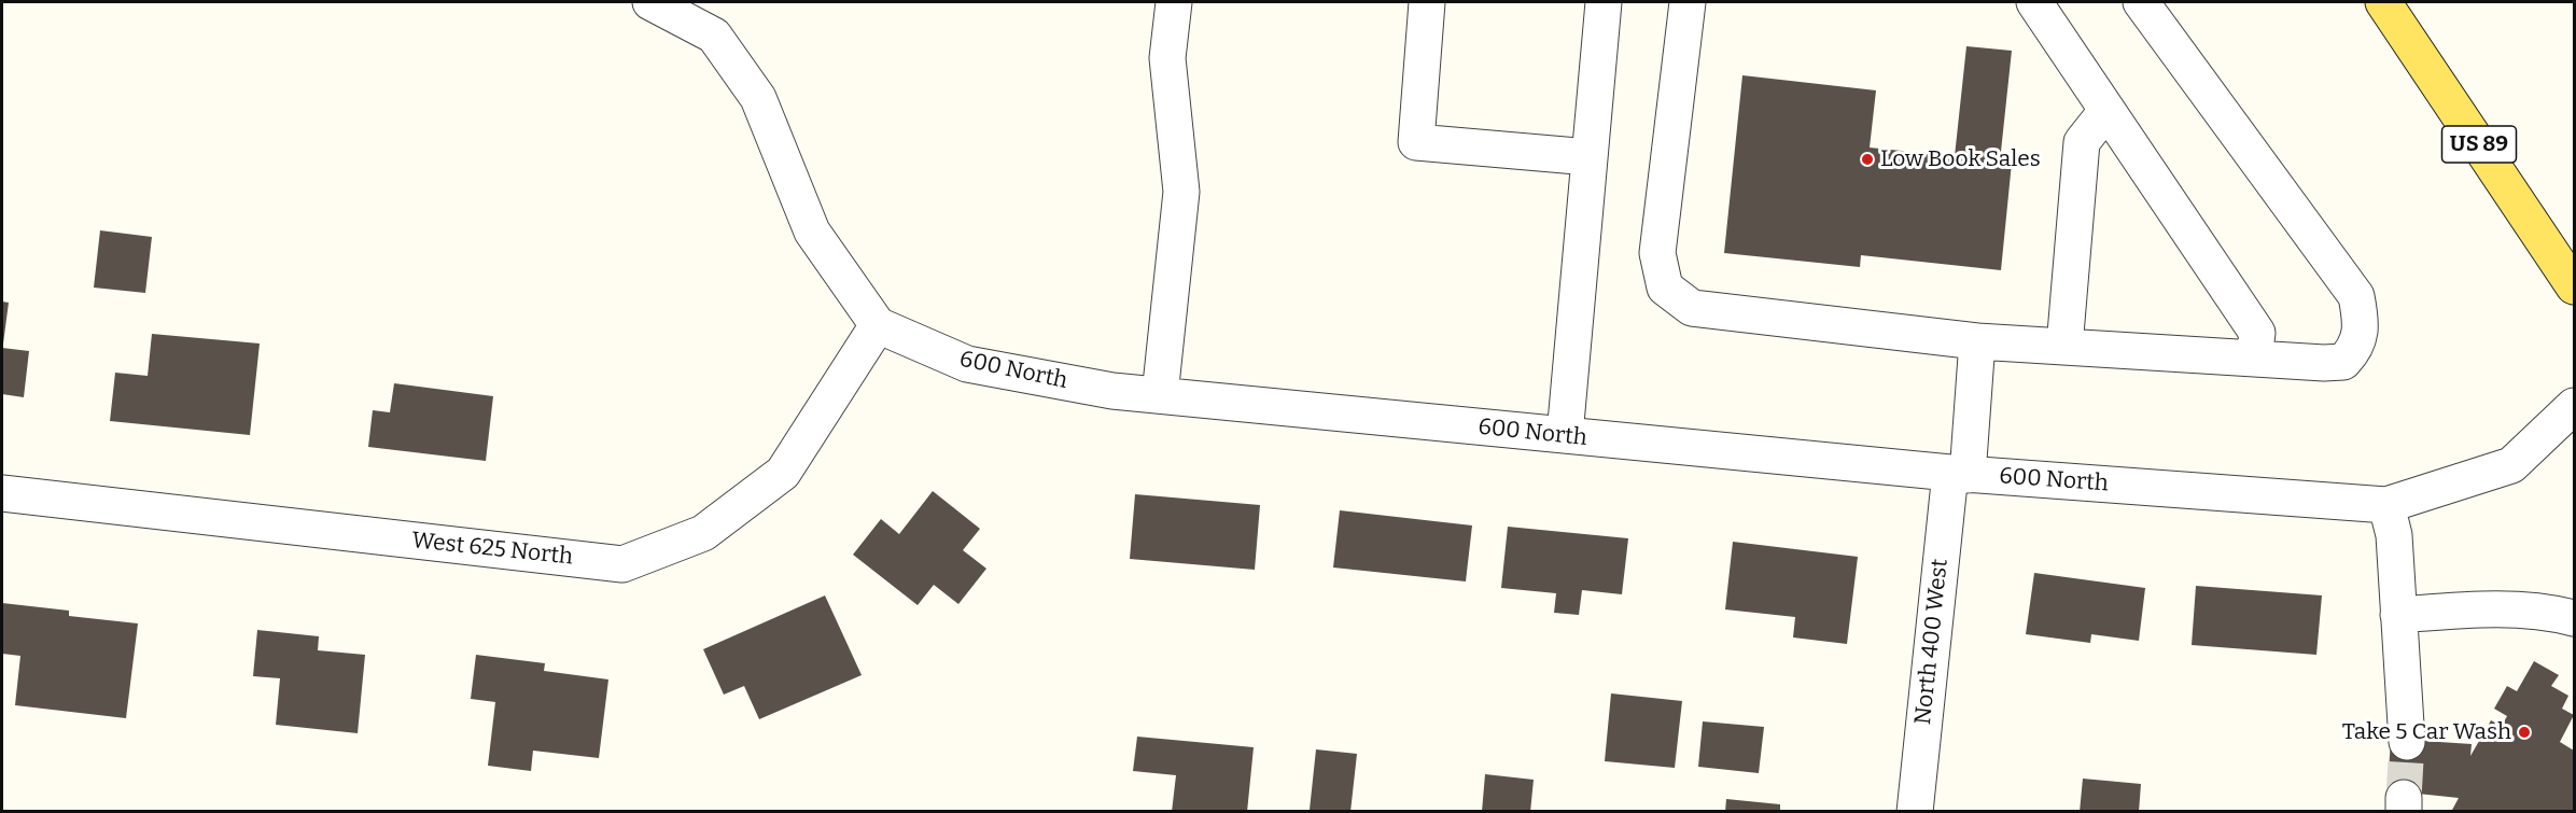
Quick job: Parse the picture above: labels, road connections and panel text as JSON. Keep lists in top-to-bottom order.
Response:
{
  "streets": {
    "main road": ["US 89"],
    "street": ["600 North", "West 625 North", "North 400 West"]
  },
  "crossings": [
    ["600 North", "West 625 North"],
    ["600 North", "North 400 West"]
  ],
  "places": ["Low Book Sales", "Take 5 Car Wash"]
}
